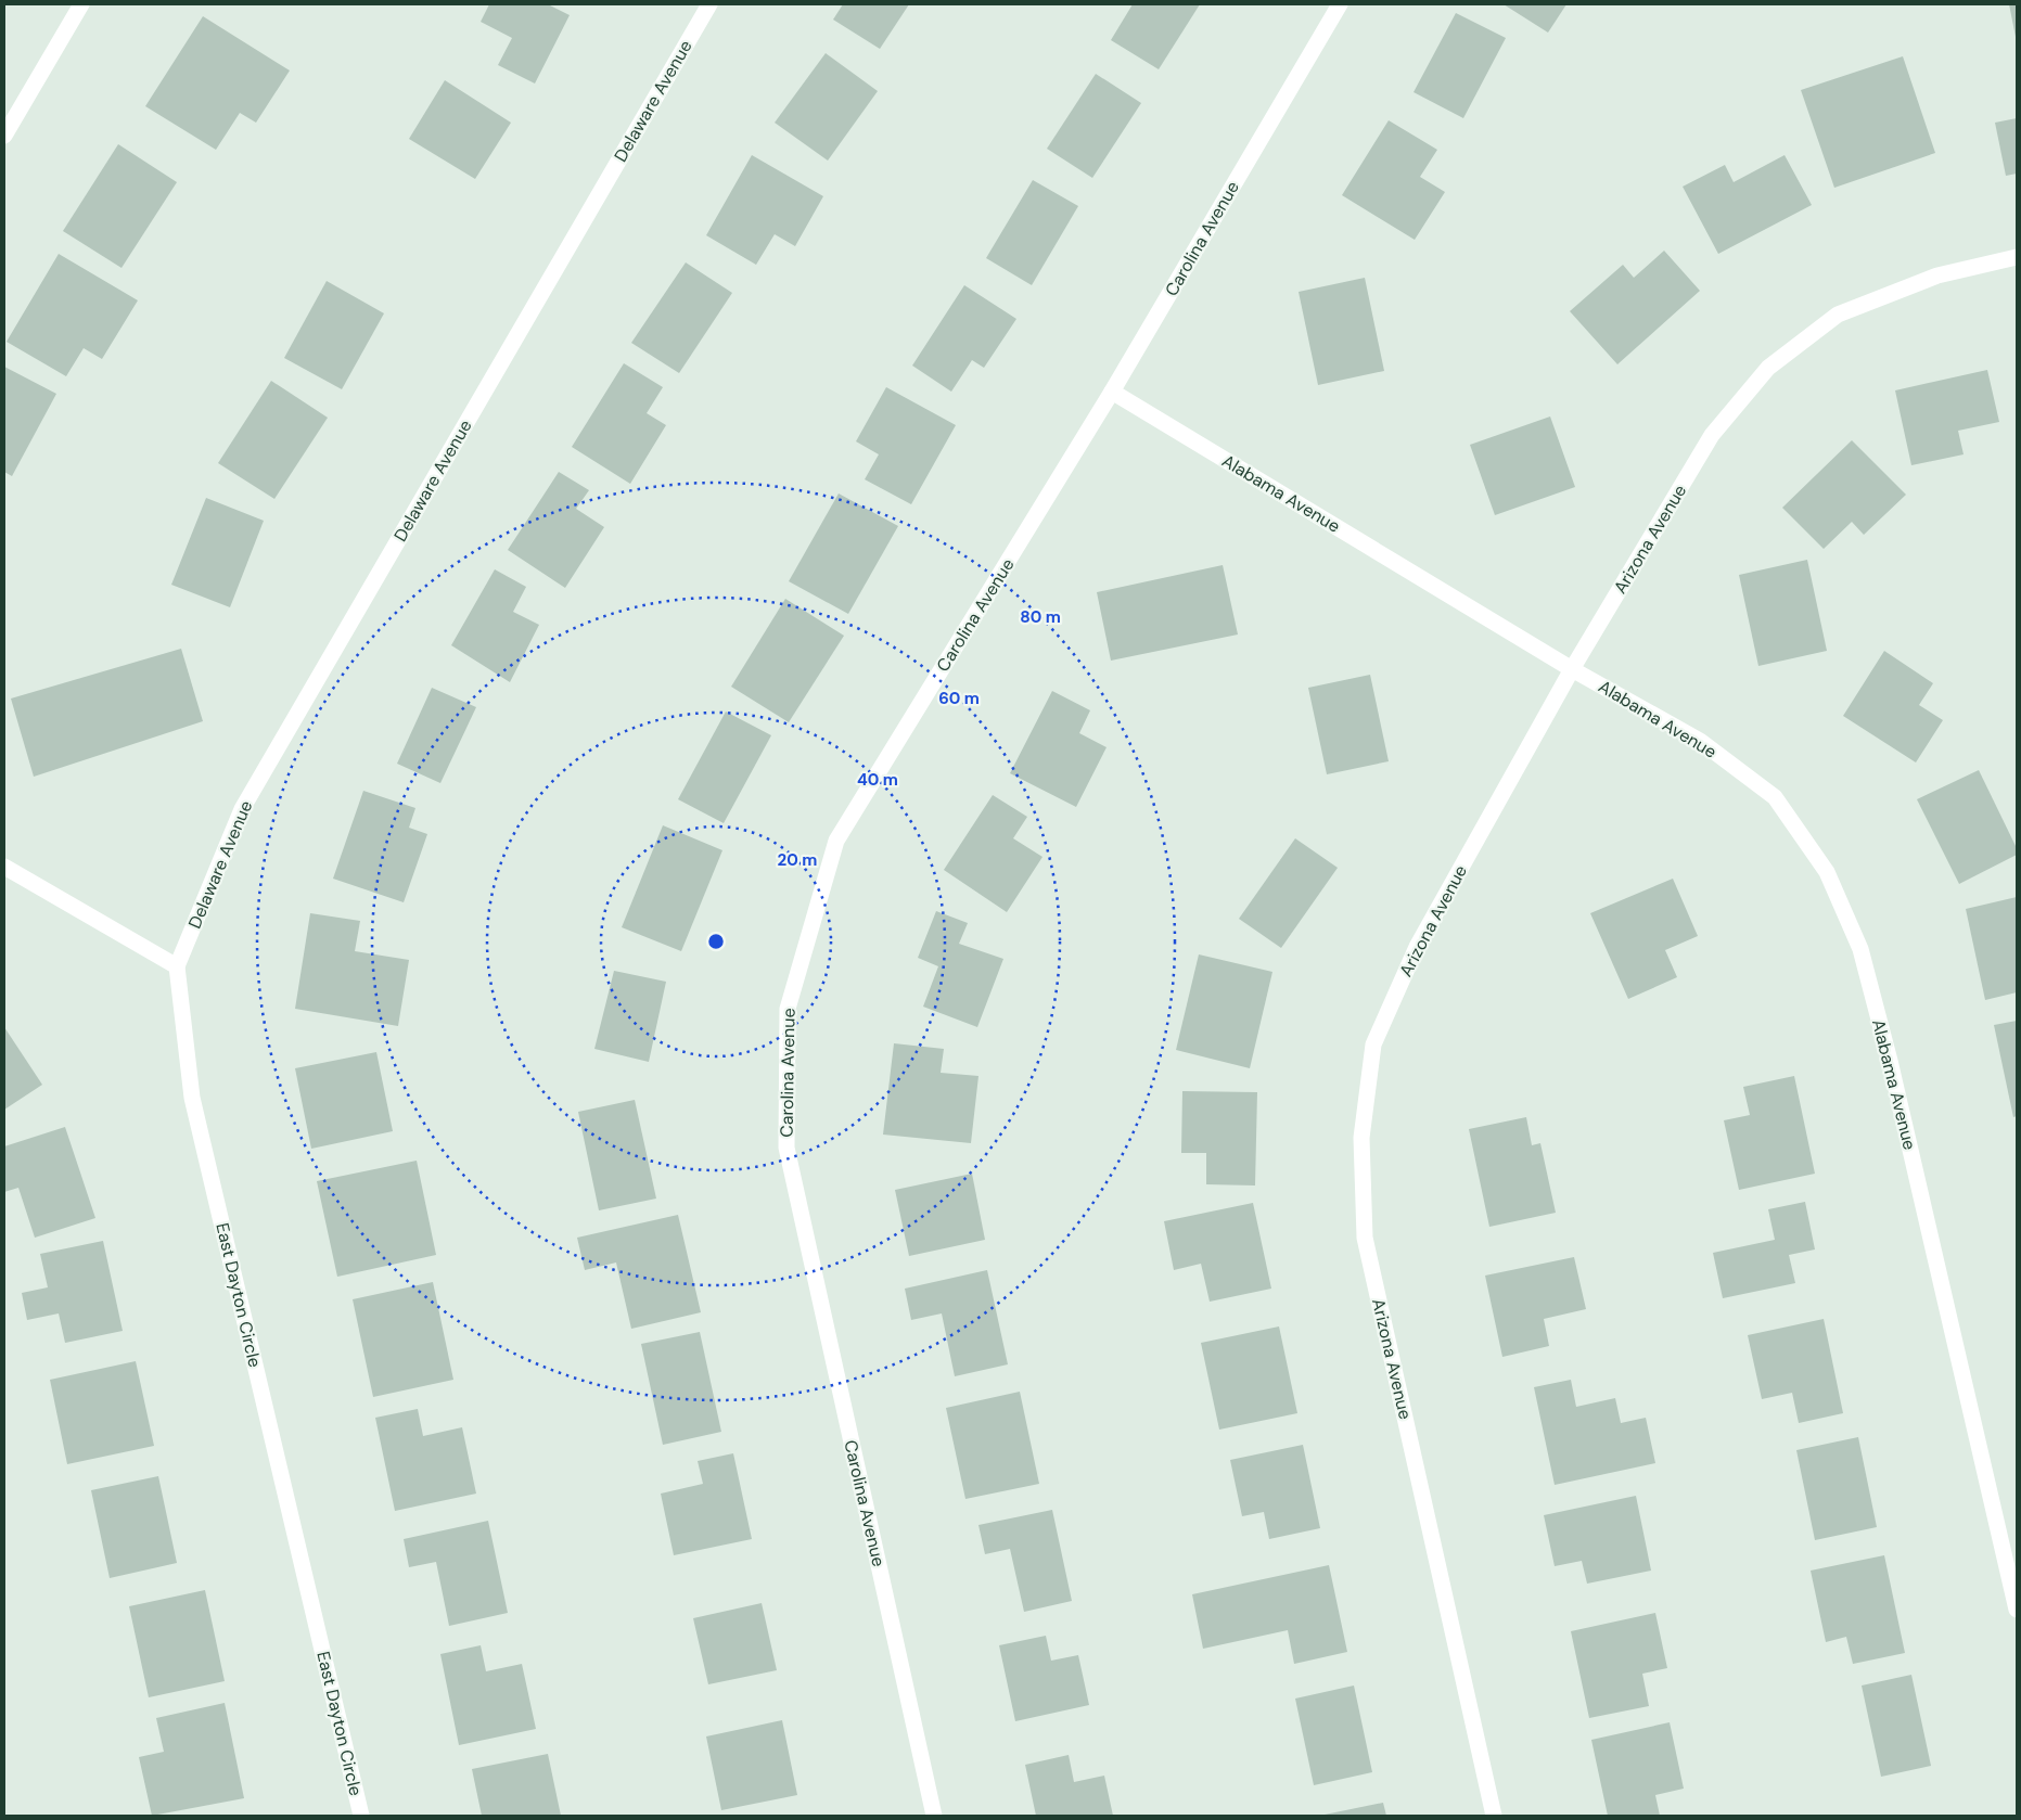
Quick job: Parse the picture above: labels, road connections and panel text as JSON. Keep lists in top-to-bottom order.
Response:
{
  "streets": {
    "street": [
      "Delaware Avenue",
      "Carolina Avenue",
      "Alabama Avenue",
      "Arizona Avenue",
      "East Dayton Circle"
    ]
  },
  "crossings": [
    ["Delaware Avenue", "East Dayton Circle"],
    ["Carolina Avenue", "Alabama Avenue"],
    ["Alabama Avenue", "Arizona Avenue"]
  ],
  "rings": [
    "80 m",
    "60 m",
    "40 m",
    "20 m"
  ]
}
